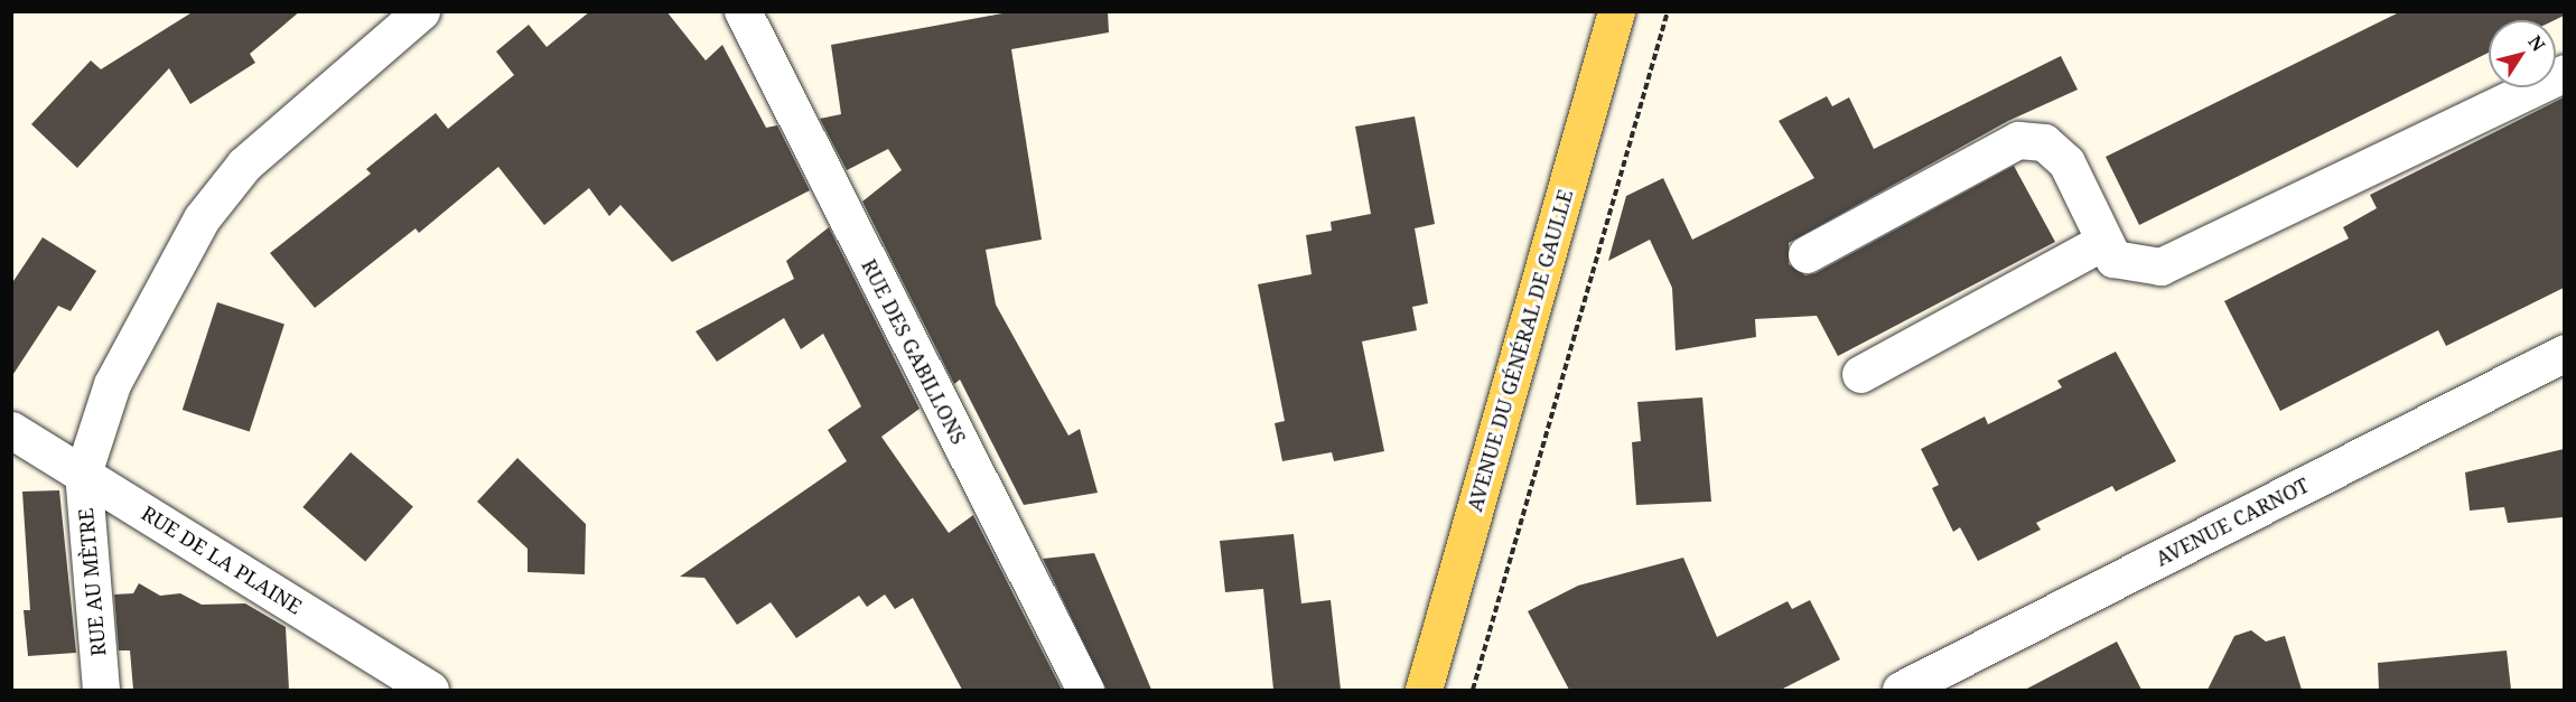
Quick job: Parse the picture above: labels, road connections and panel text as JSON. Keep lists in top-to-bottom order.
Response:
{
  "streets": {
    "main road": ["AVENUE DU GÉNÉRAL DE GAULLE"],
    "street": [
      "RUE DES GABILLONS",
      "AVENUE CARNOT",
      "RUE DE LA PLAINE",
      "RUE AU MÈTRE"
    ]
  },
  "crossings": [
    ["RUE DE LA PLAINE", "RUE AU MÈTRE"]
  ],
  "north": "top right"
}
